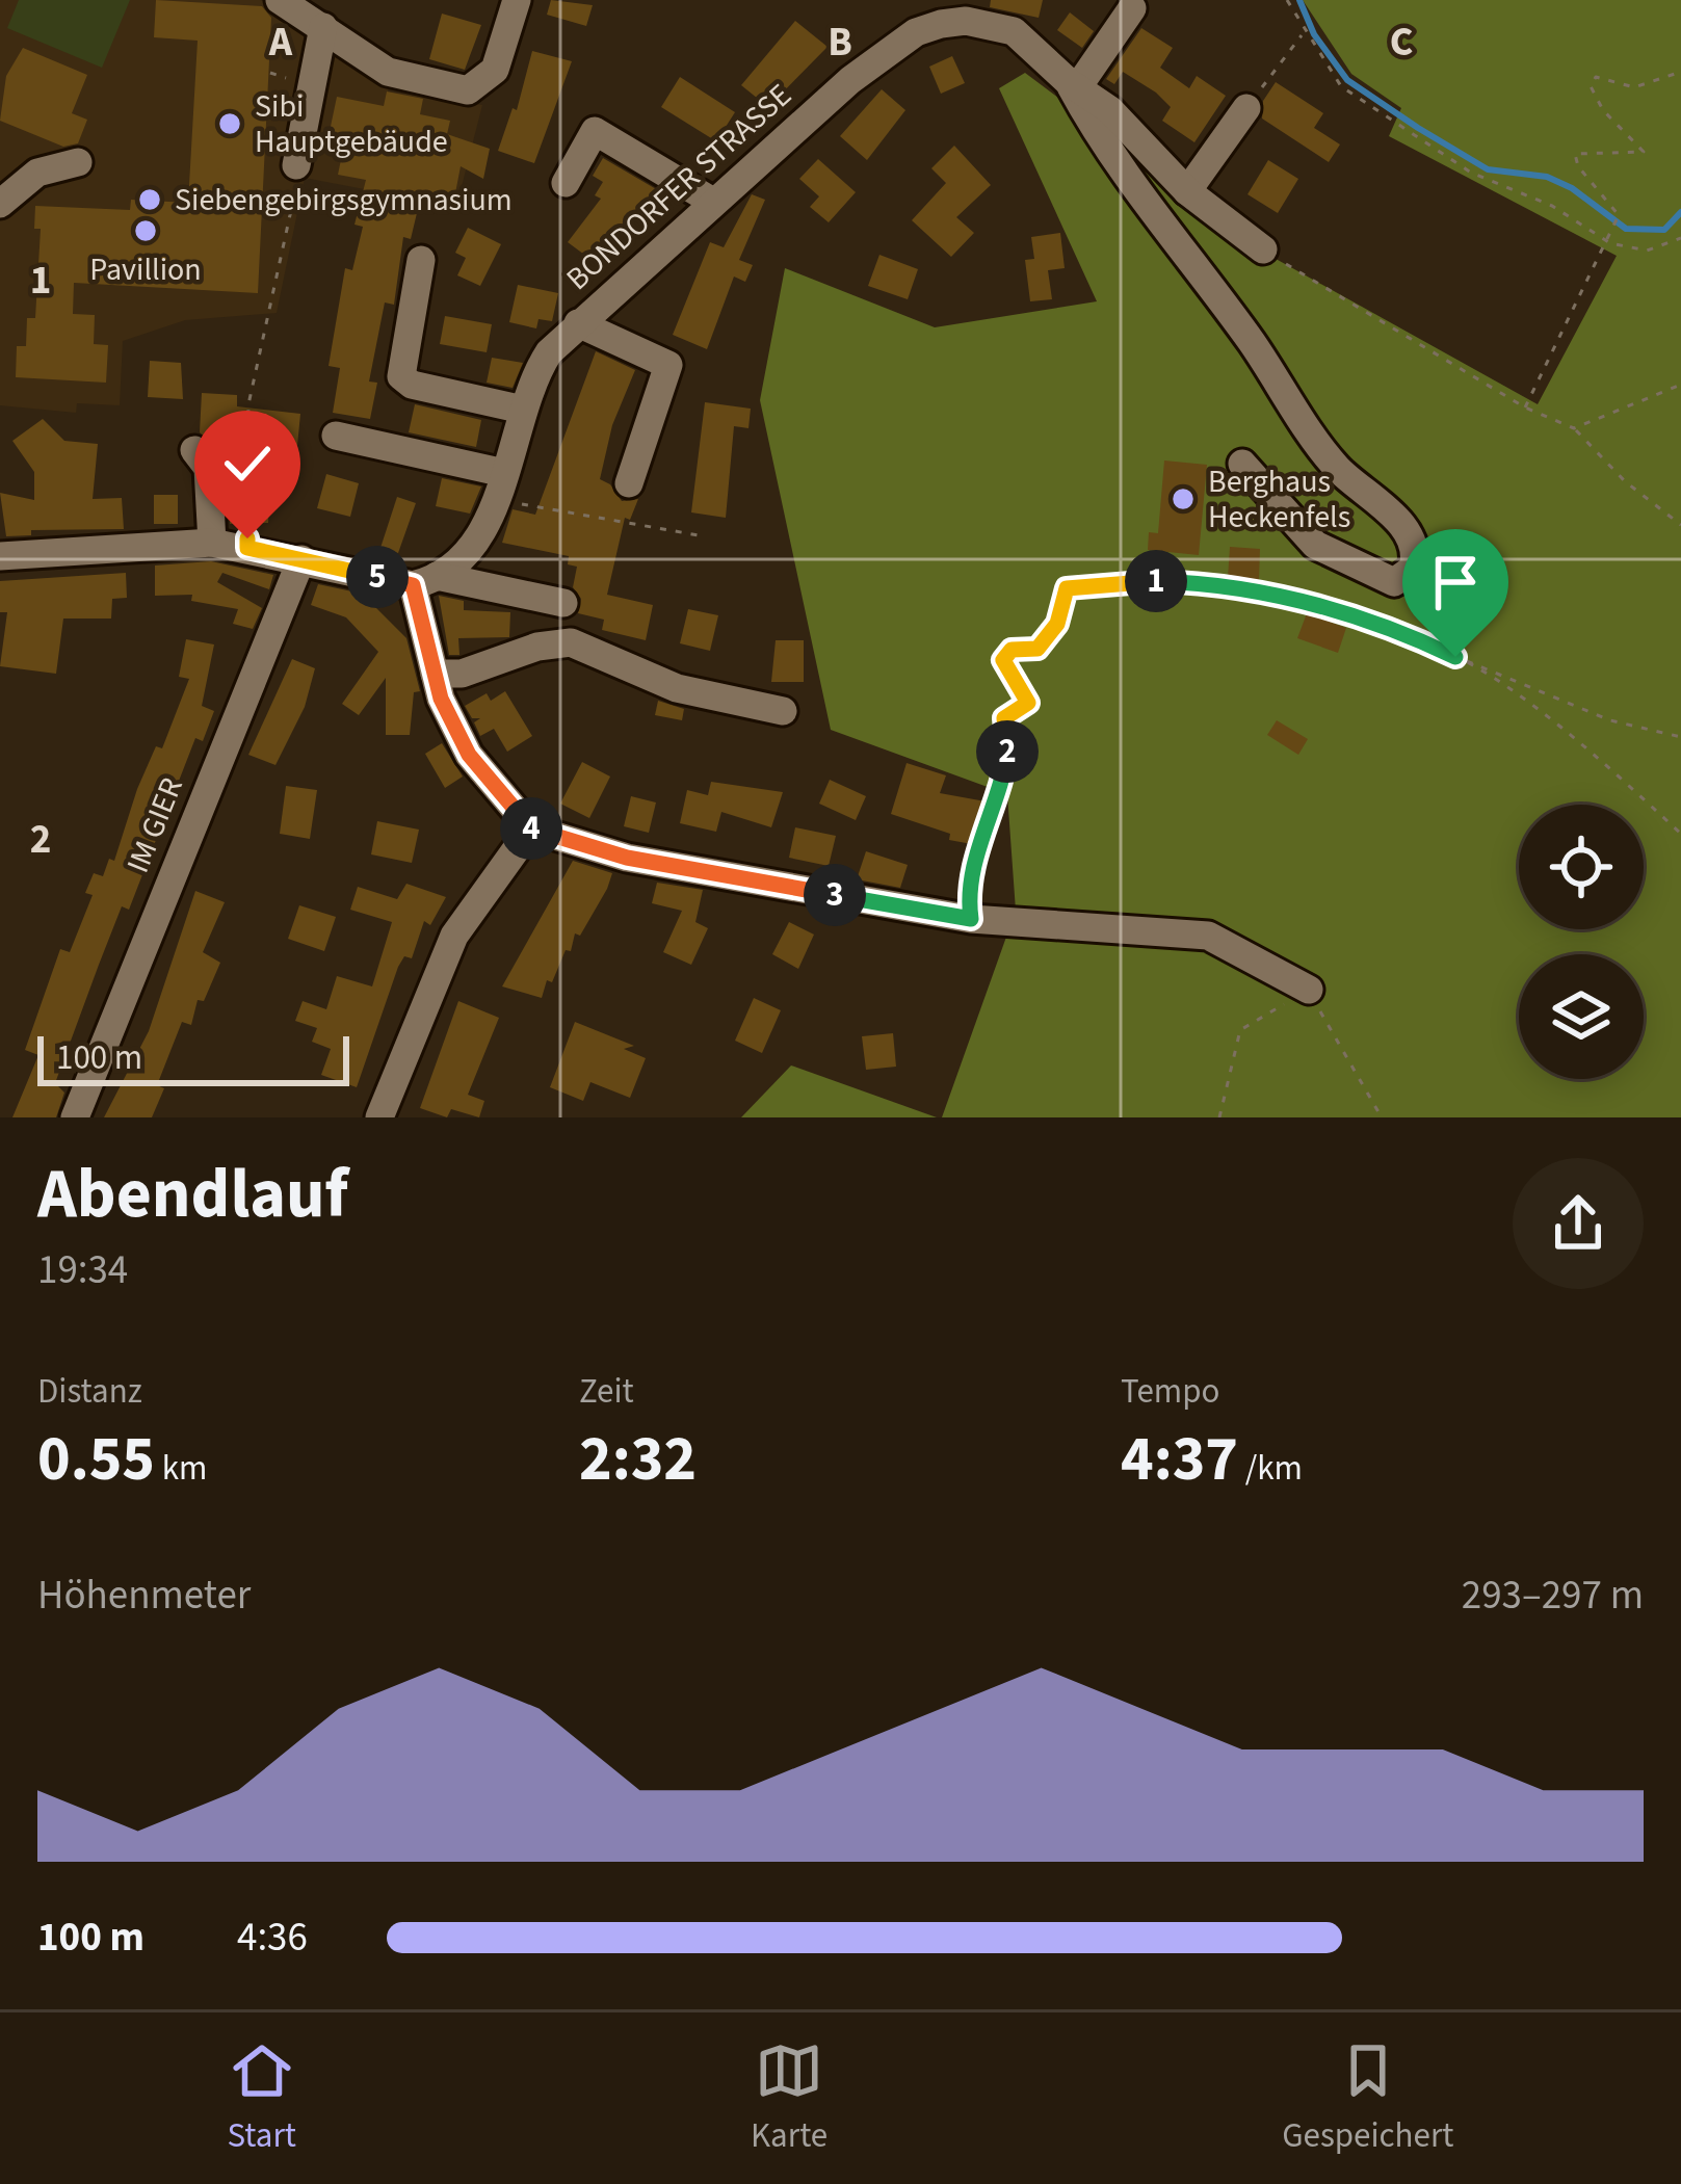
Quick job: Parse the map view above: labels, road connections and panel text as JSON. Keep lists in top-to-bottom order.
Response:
{
  "streets": {
    "street": ["BONDORFER STRASSE", "IM GIER"]
  },
  "places": [
    "Sibi Hauptgebäude",
    "Siebengebirgsgymnasium",
    "Pavillion",
    "Berghaus Heckenfels"
  ],
  "scale_bar": "100 m",
  "page": {
    "pins": [
      "5",
      "1",
      "2",
      "4",
      "3"
    ],
    "scale": "100 m",
    "heading": ["Abendlauf", "19:34"],
    "stats": [
      ["Distanz", "0.55 km"],
      ["Zeit", "2:32"],
      ["Tempo", "4:37 /km"]
    ],
    "chart": ["Höhenmeter", "293–297 m"],
    "list": [
      {
        "name": "100 m",
        "note": "4:36"
      }
    ],
    "tabs": ["Start", "Karte", "Gespeichert"]
  },
  "grid": {
    "columns": ["A", "B", "C"],
    "rows": ["1", "2"]
  }
}
